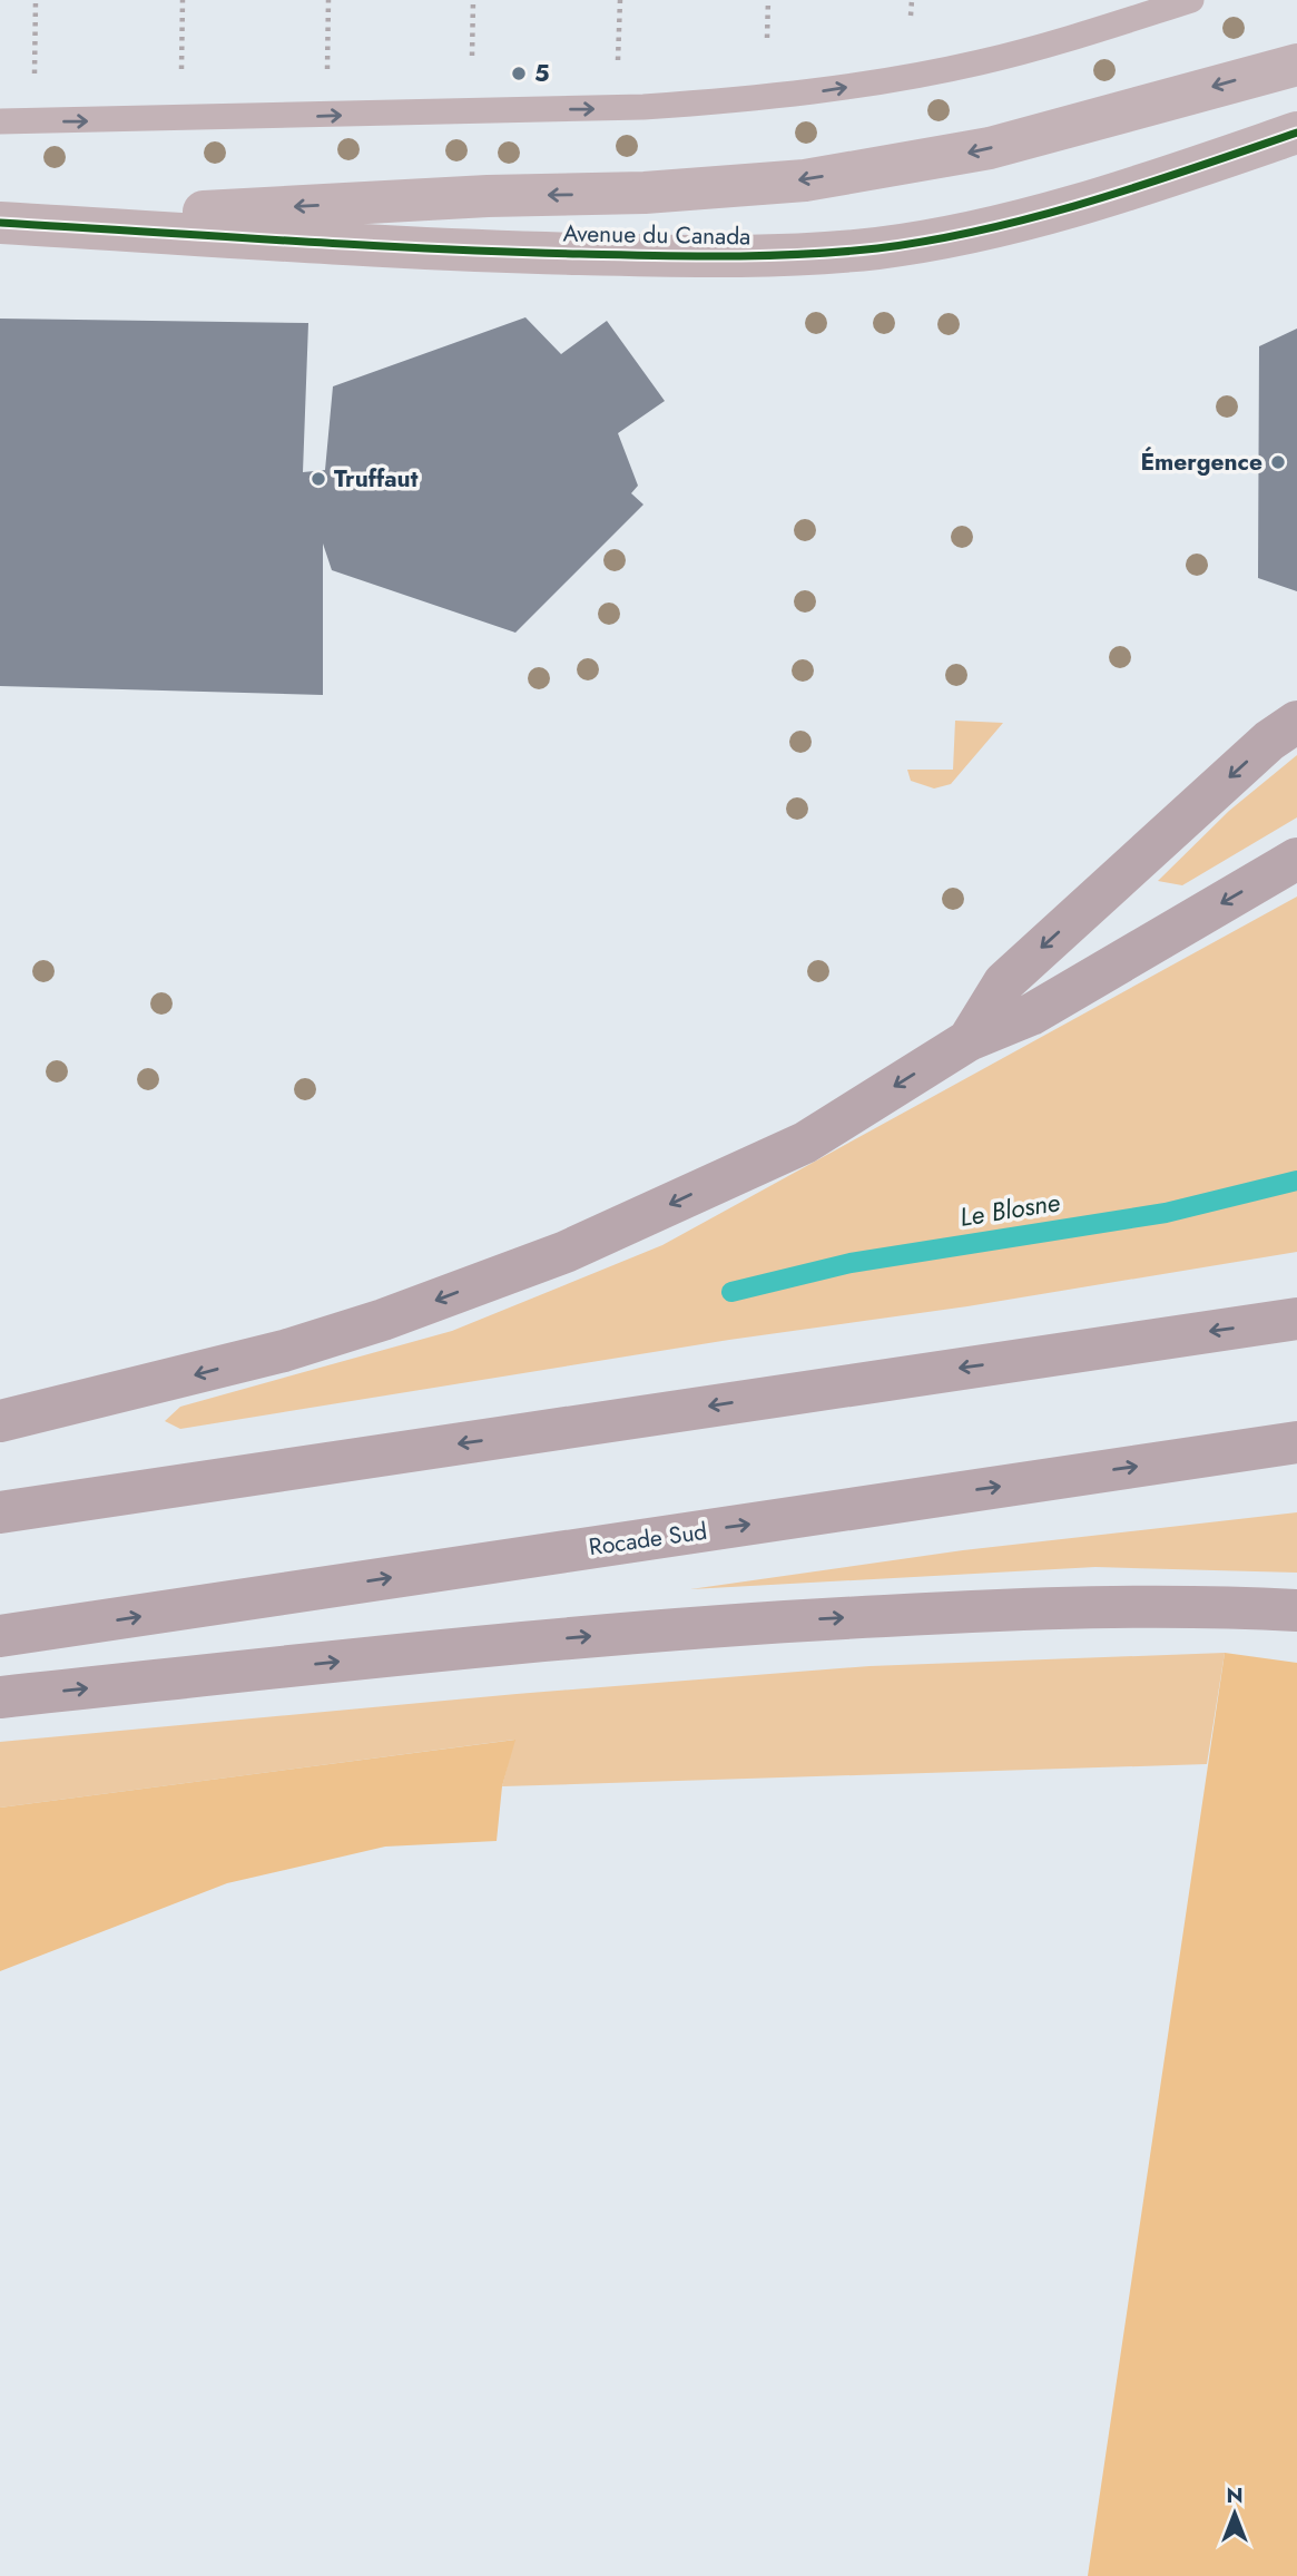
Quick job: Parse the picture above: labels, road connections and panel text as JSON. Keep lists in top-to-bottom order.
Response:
{
  "streets": {
    "highway": ["Rocade Sud"],
    "street": ["Avenue du Canada"]
  },
  "water": ["Le Blosne"],
  "places": ["5", "Émergence", "Truffaut"],
  "north": "top"
}
